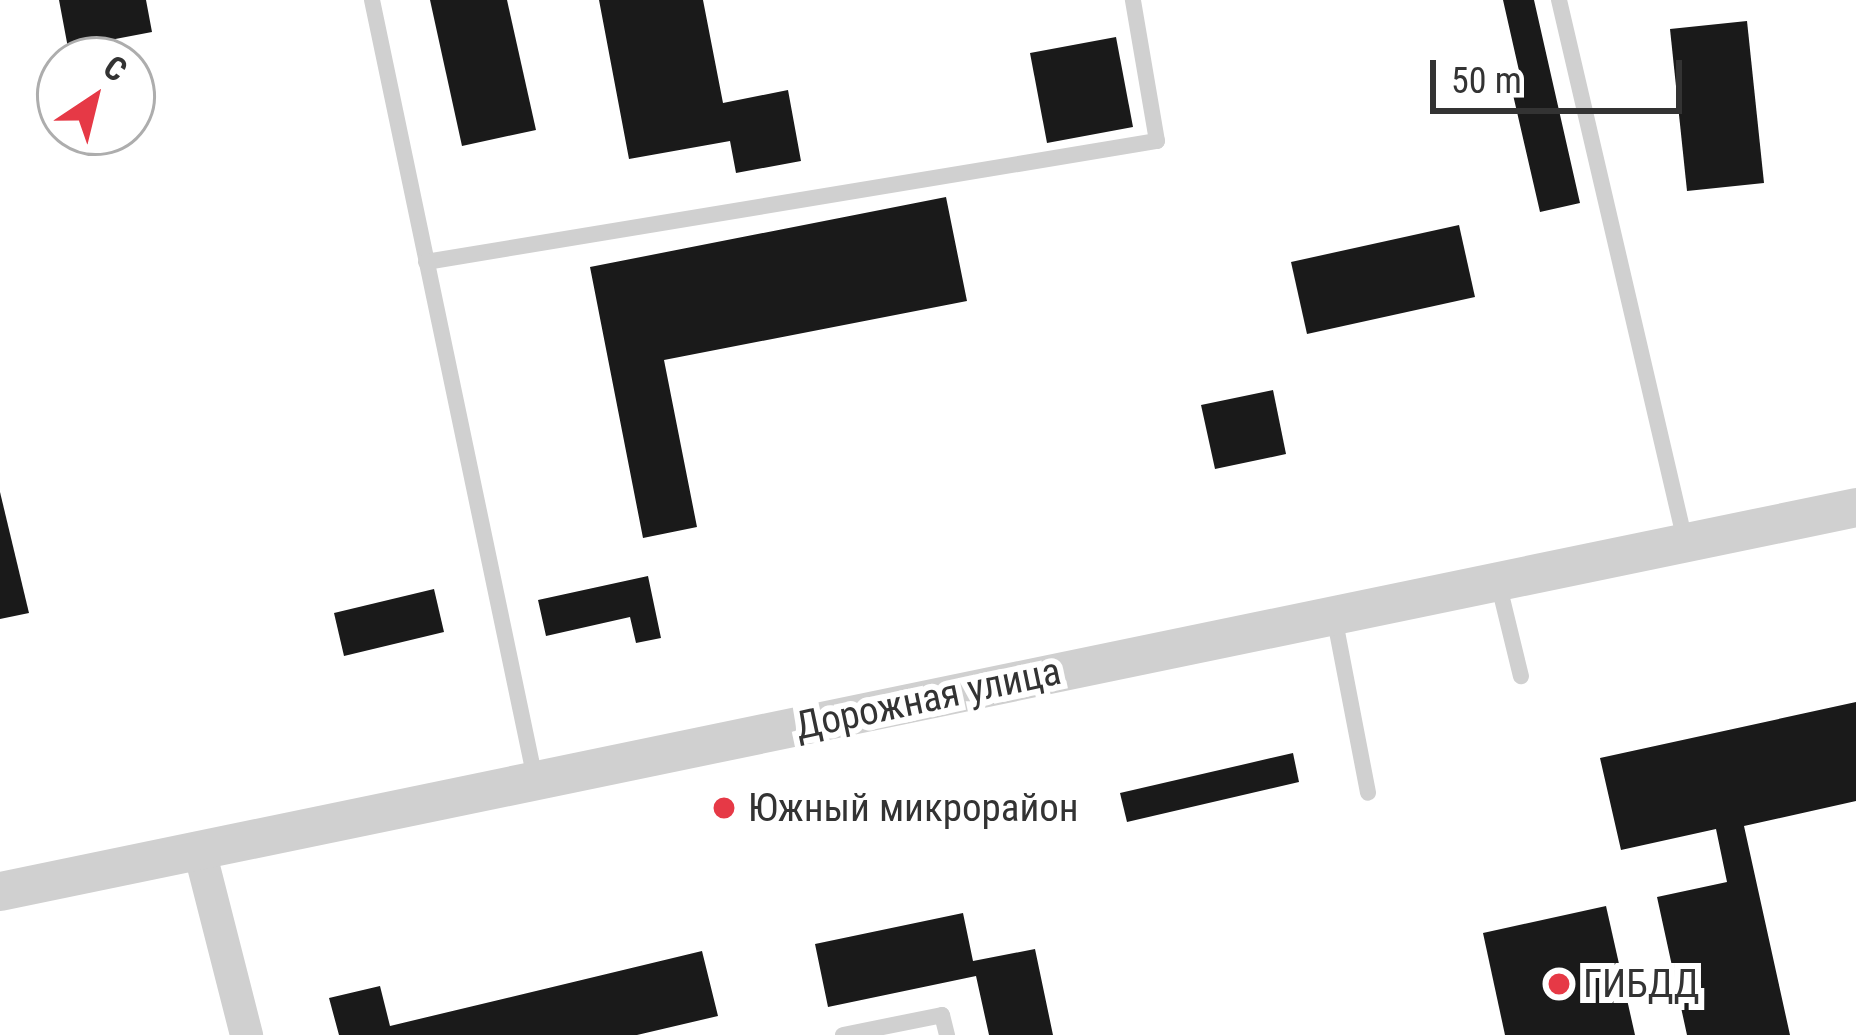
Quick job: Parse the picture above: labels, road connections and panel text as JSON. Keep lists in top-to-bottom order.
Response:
{
  "streets": {
    "street": ["Дорожная улица"]
  },
  "places": ["Южный микрорайон", "ГИБДД"],
  "scale_bar": "50 m",
  "north": "top right"
}
